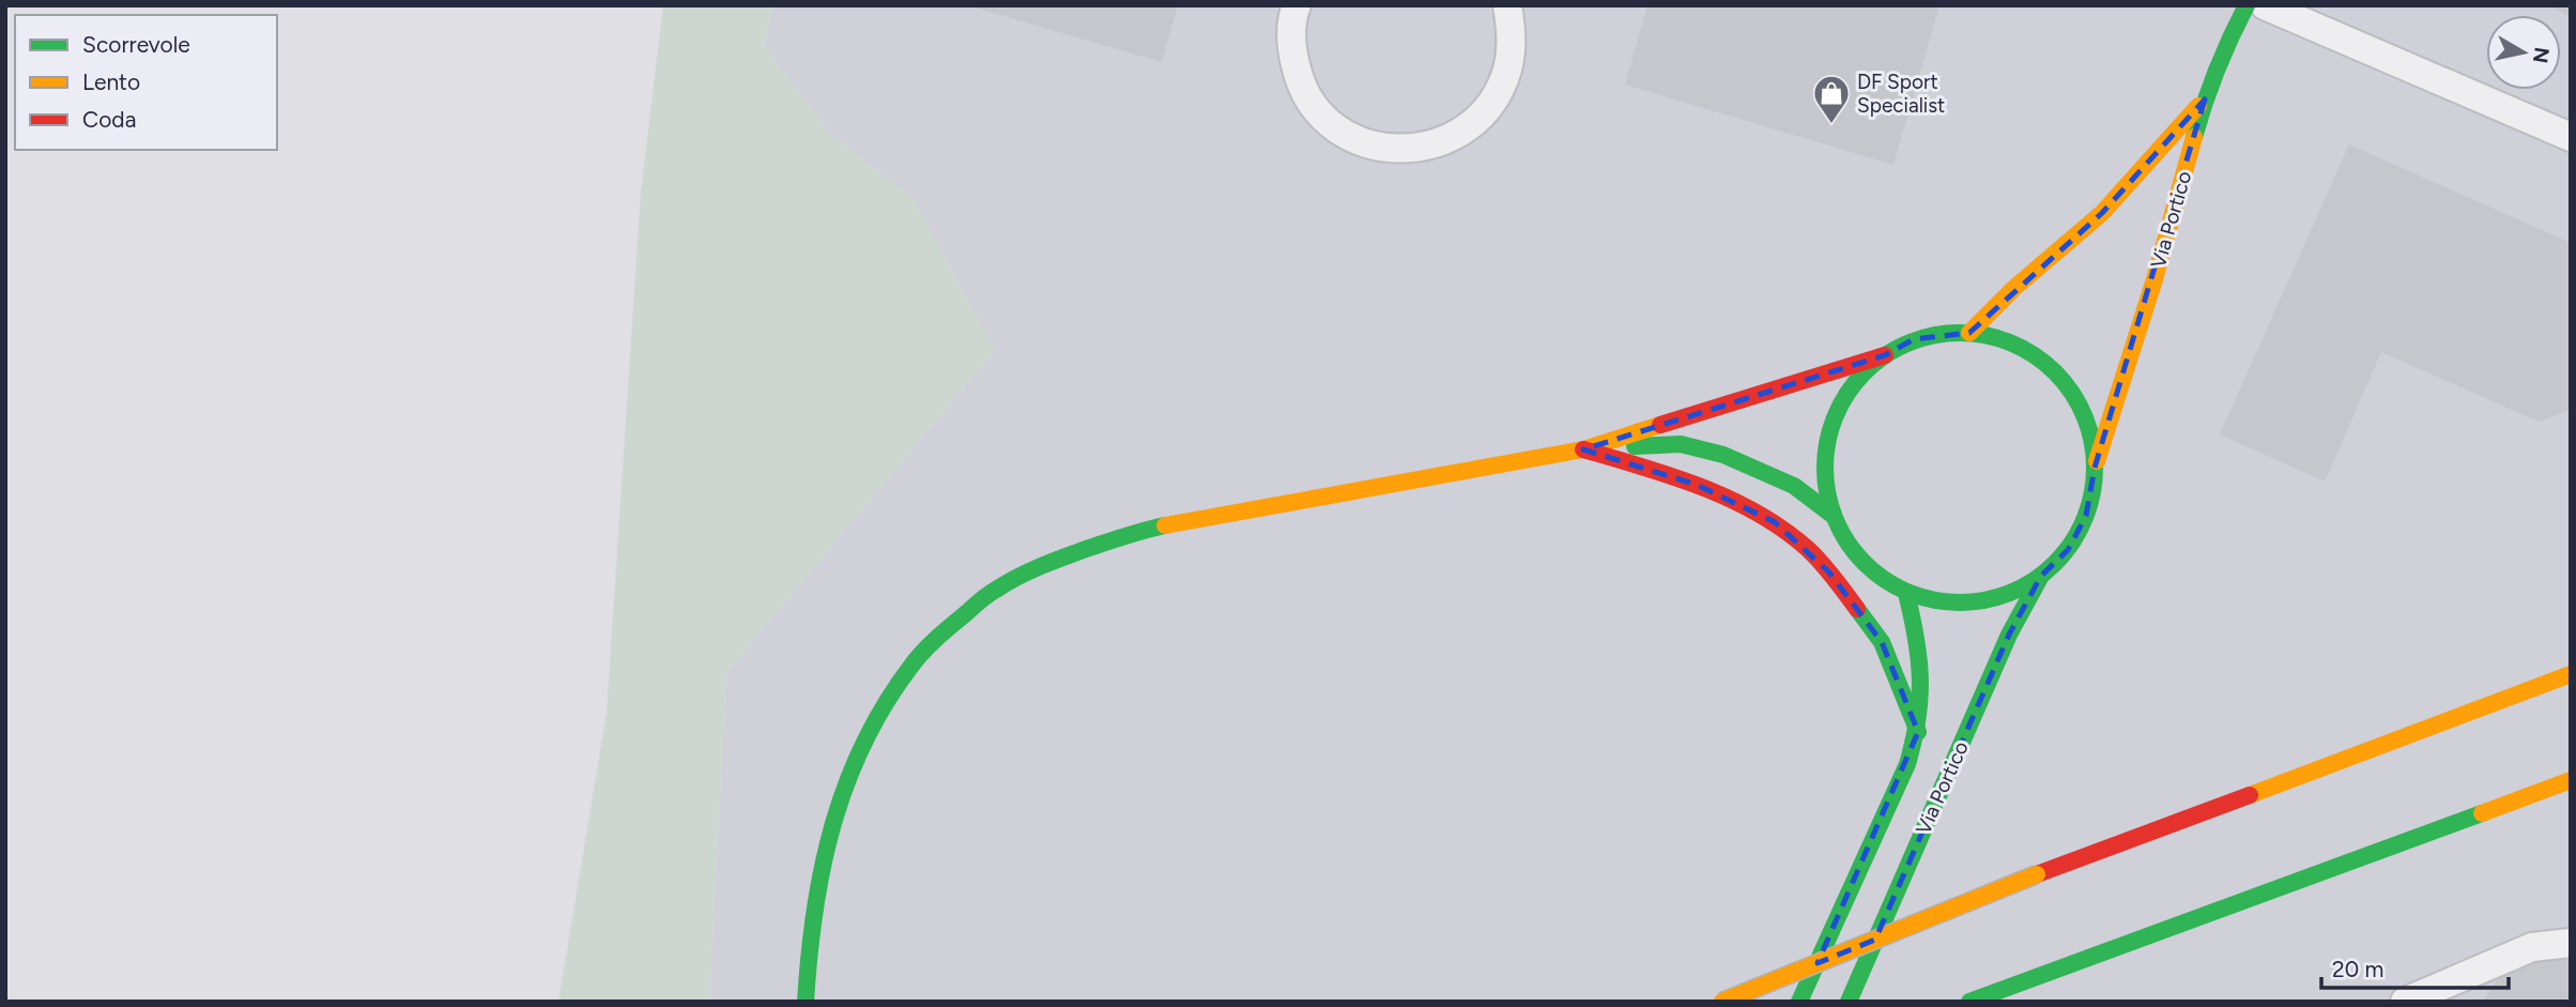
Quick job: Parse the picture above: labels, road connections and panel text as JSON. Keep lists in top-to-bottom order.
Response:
{
  "streets": {
    "main road": ["Via Portico"]
  },
  "places": {
    "shop": ["DF Sport Specialist"]
  },
  "legend": ["Scorrevole", "Lento", "Coda"],
  "scale_bar": "20 m",
  "north": "right"
}
